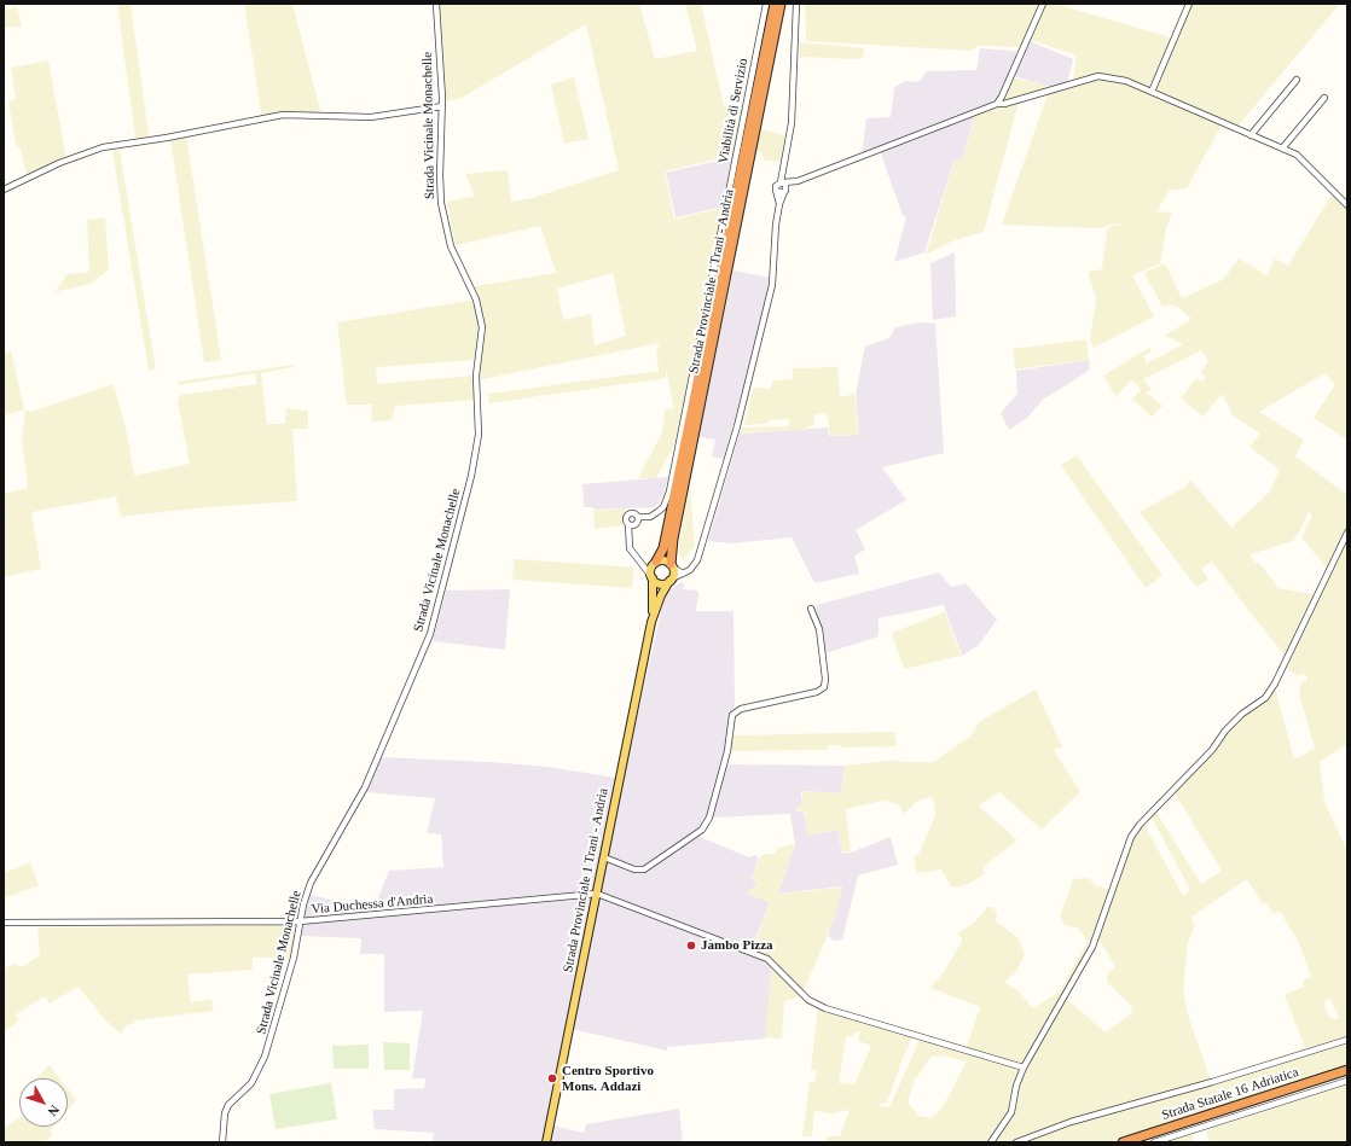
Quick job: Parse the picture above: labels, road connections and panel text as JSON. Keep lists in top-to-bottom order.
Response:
{
  "streets": {
    "highway": ["Strada Provinciale 1 Trani - Andria", "Strada Statale 16 Adriatica"],
    "street": ["Viabilità di Servizio", "Strada Vicinale Monachelle", "Via Duchessa d'Andria"]
  },
  "crossings": [
    ["Strada Vicinale Monachelle", "Via Duchessa d'Andria"],
    ["Strada Provinciale 1 Trani - Andria", "Via Duchessa d'Andria"]
  ],
  "places": ["Jambo Pizza", "Centro Sportivo Mons. Addazi"],
  "north": "bottom right"
}
